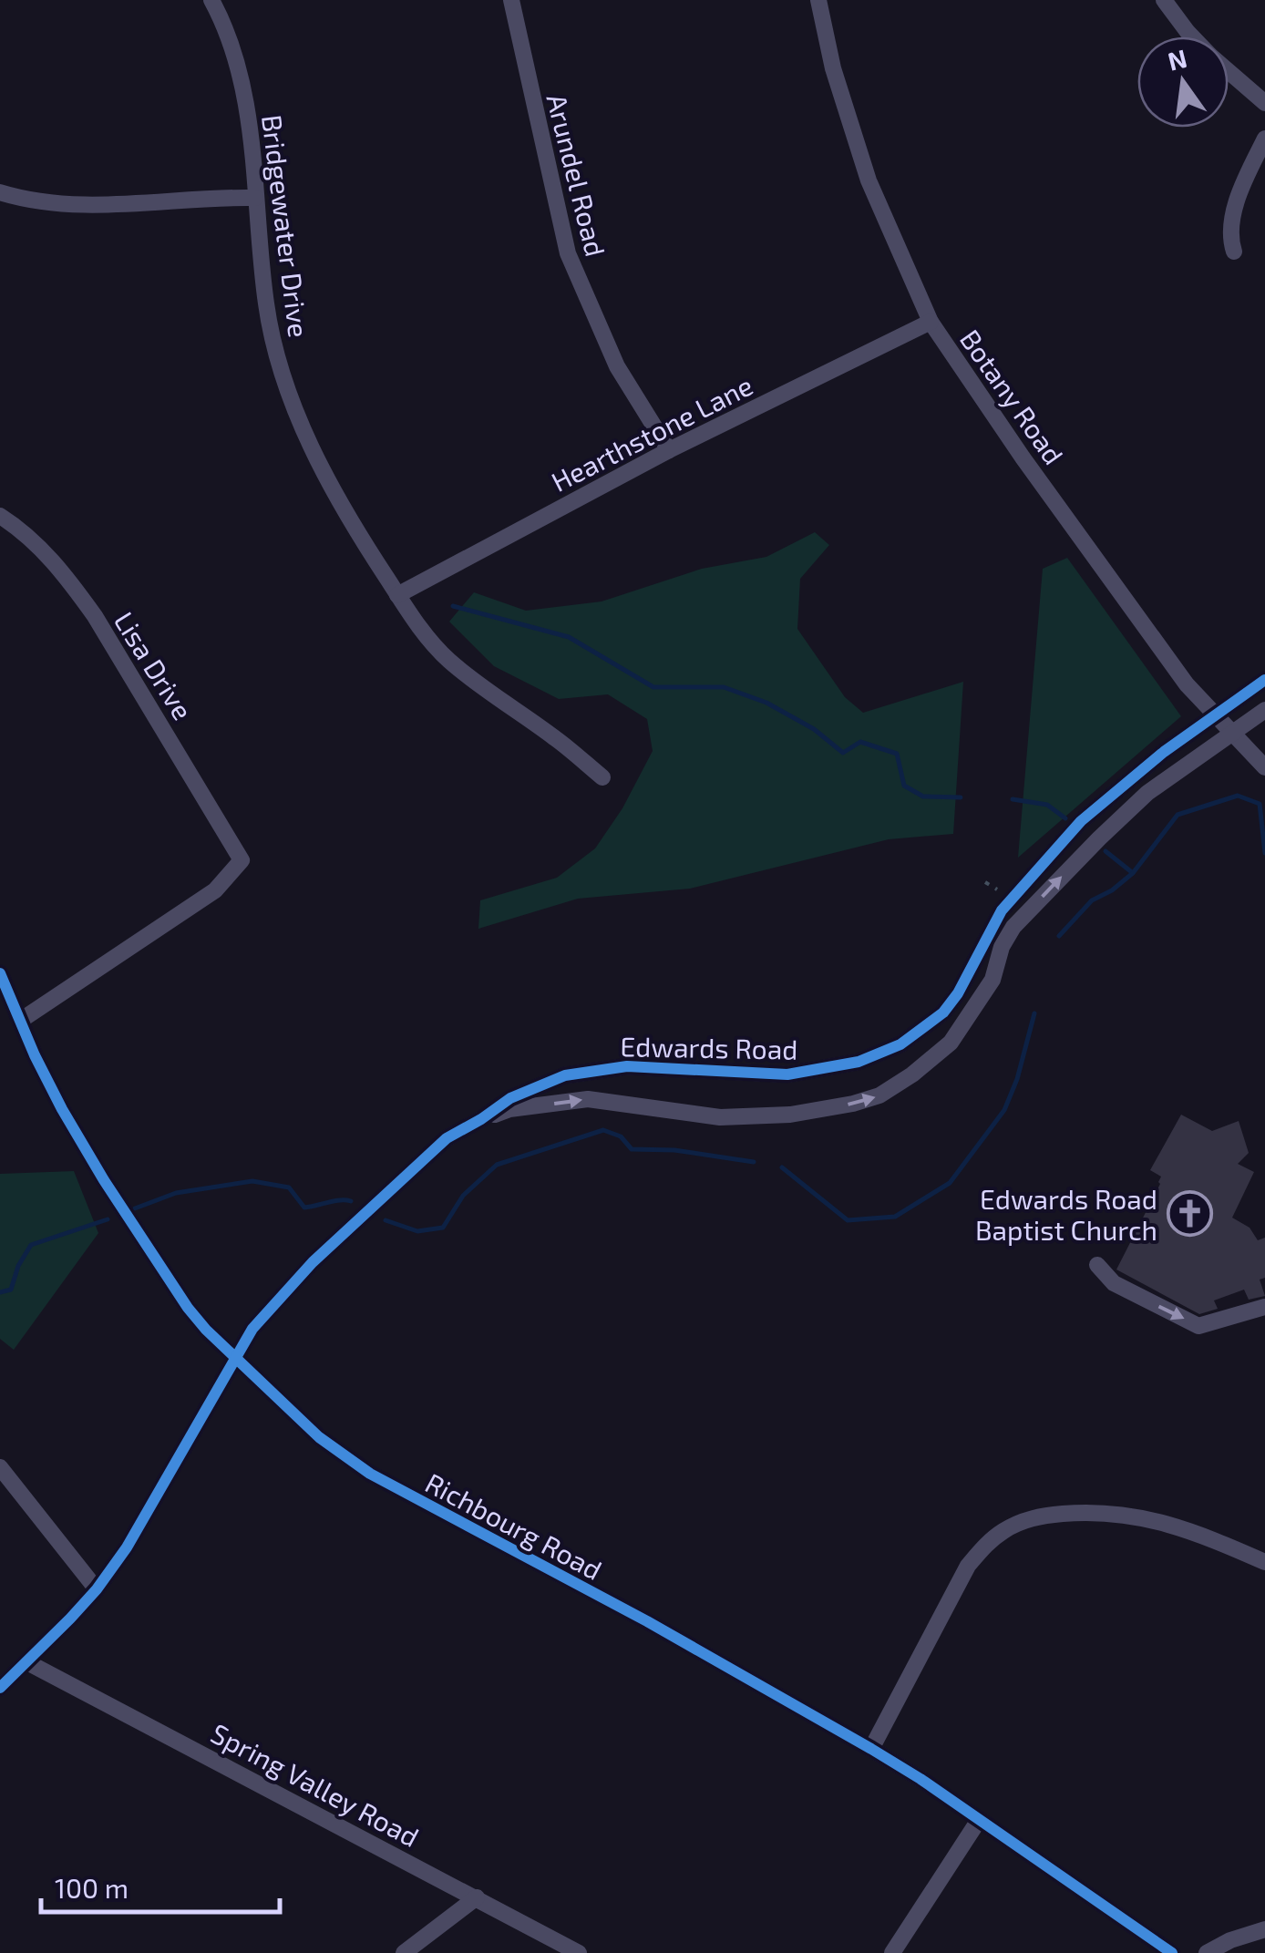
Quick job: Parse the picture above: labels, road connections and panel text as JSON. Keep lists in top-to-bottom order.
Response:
{
  "streets": {
    "street": [
      "Arundel Road",
      "Bridgewater Drive",
      "Botany Road",
      "Hearthstone Lane",
      "Lisa Drive",
      "Edwards Road",
      "Richbourg Road",
      "Spring Valley Road"
    ]
  },
  "crossings": [
    ["Arundel Road", "Hearthstone Lane"],
    ["Bridgewater Drive", "Hearthstone Lane"],
    ["Botany Road", "Hearthstone Lane"],
    ["Botany Road", "Edwards Road"],
    ["Lisa Drive", "Richbourg Road"],
    ["Edwards Road", "Richbourg Road"],
    ["Edwards Road", "Spring Valley Road"]
  ],
  "places": {
    "church": ["Edwards Road Baptist Church"]
  },
  "scale_bar": "100 m",
  "north": "top"
}
